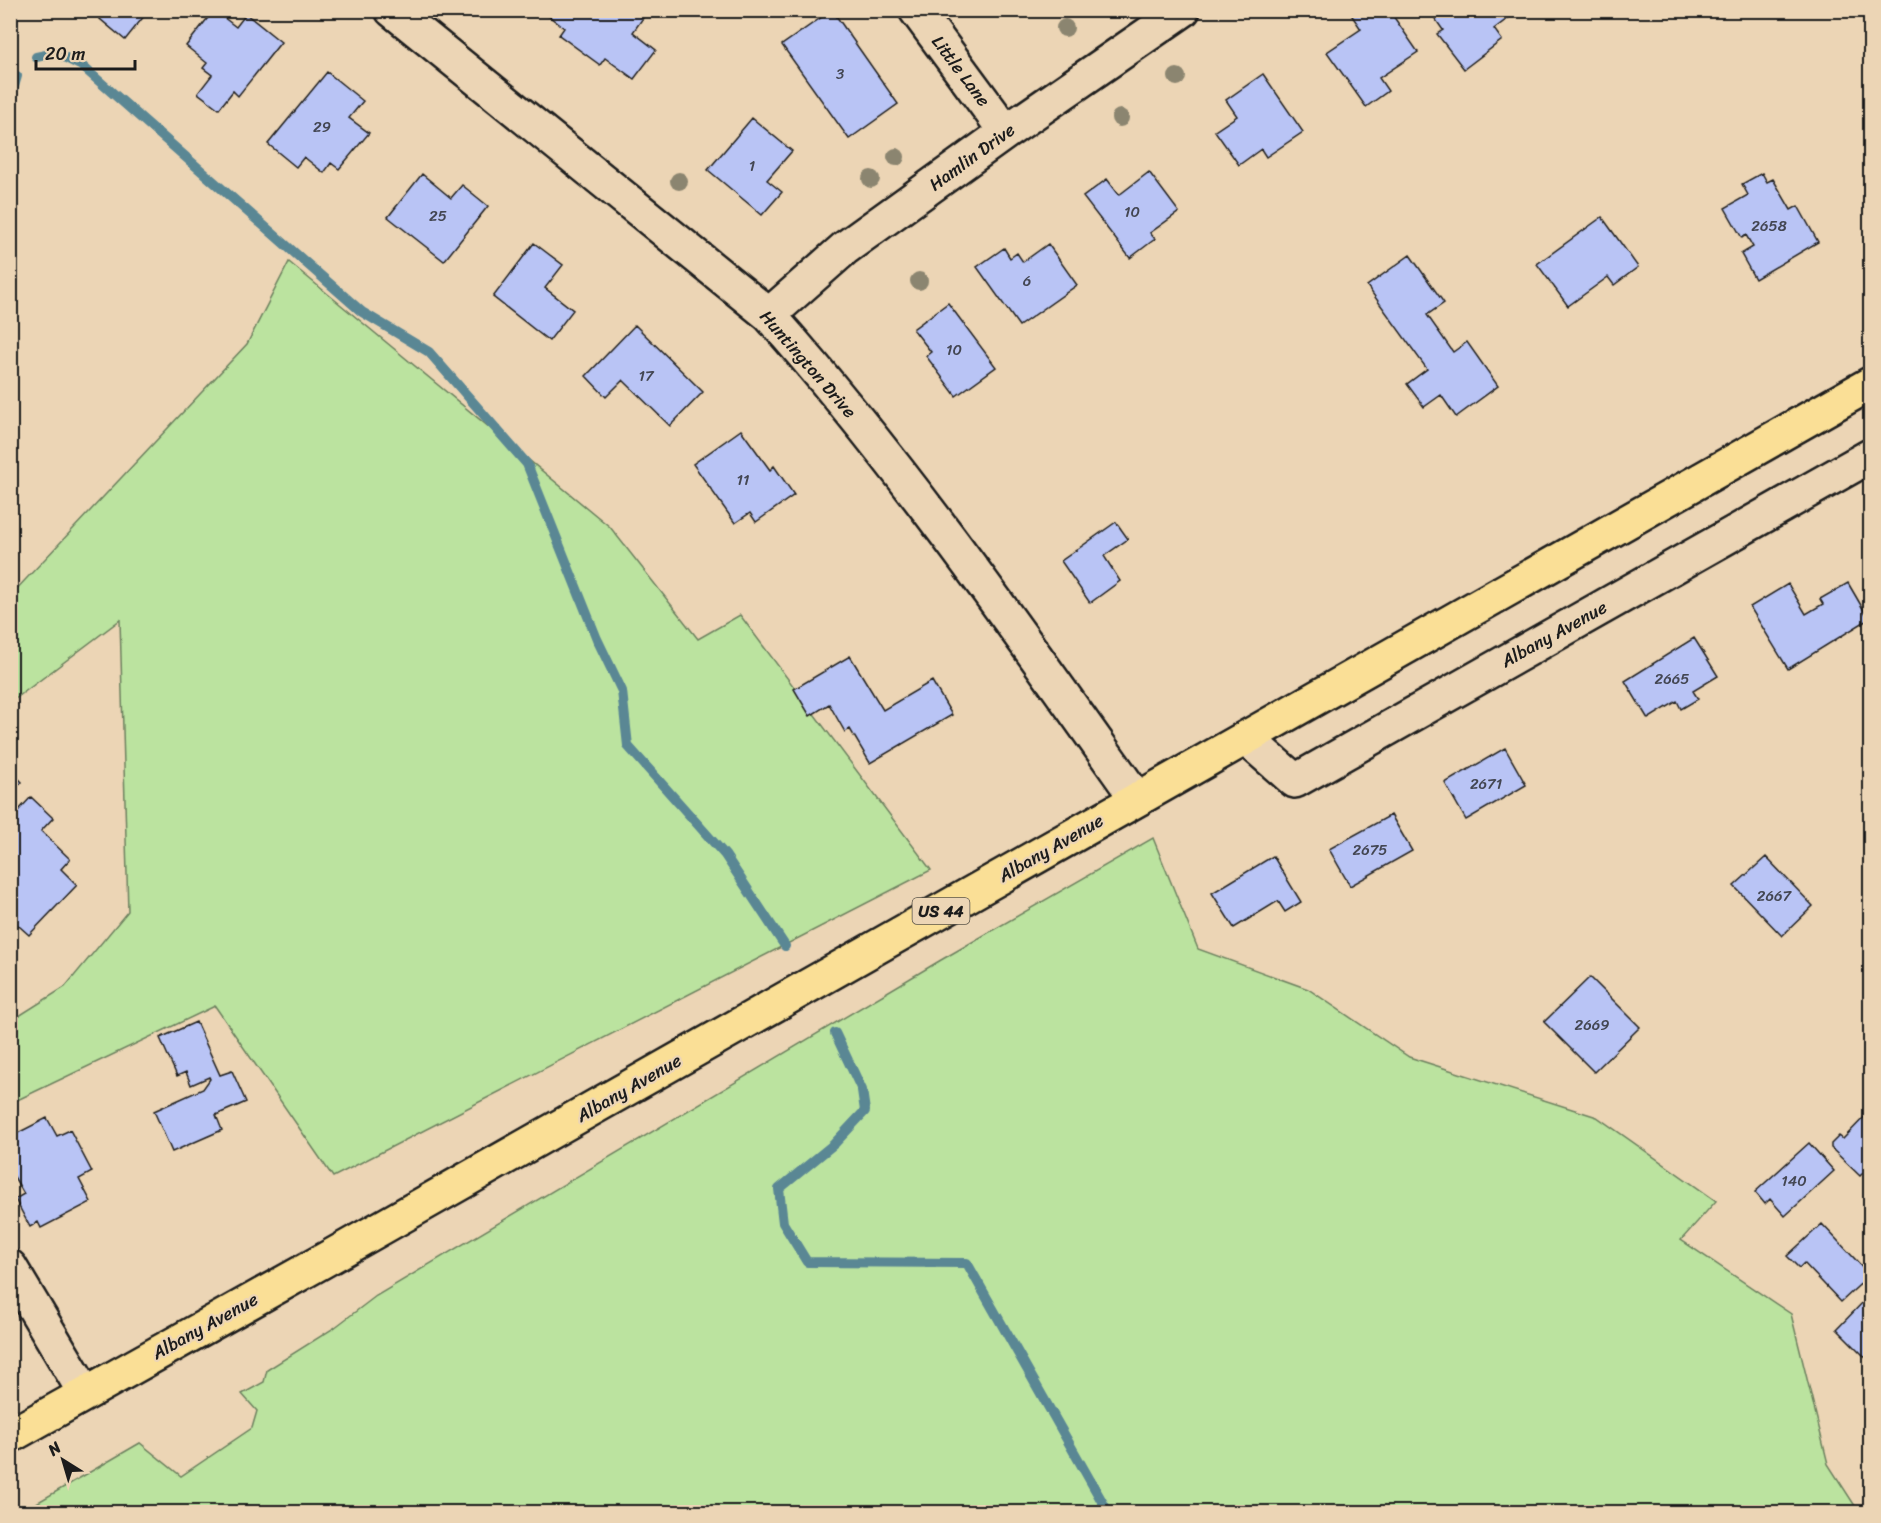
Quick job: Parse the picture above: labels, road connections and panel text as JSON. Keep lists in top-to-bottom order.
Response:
{
  "streets": {
    "highway": ["Albany Avenue", "US 44"],
    "street": ["Little Lane", "Hamlin Drive", "Huntington Drive"]
  },
  "crossings": [
    ["Little Lane", "Hamlin Drive"],
    ["Hamlin Drive", "Huntington Drive"],
    ["Huntington Drive", "Albany Avenue"]
  ],
  "house_numbers": [
    "3",
    "29",
    "1",
    "10",
    "25",
    "2658",
    "6",
    "10",
    "17",
    "11",
    "2665",
    "2671",
    "2675",
    "2667",
    "2669",
    "140"
  ],
  "scale_bar": "20 m",
  "north": "top left"
}
